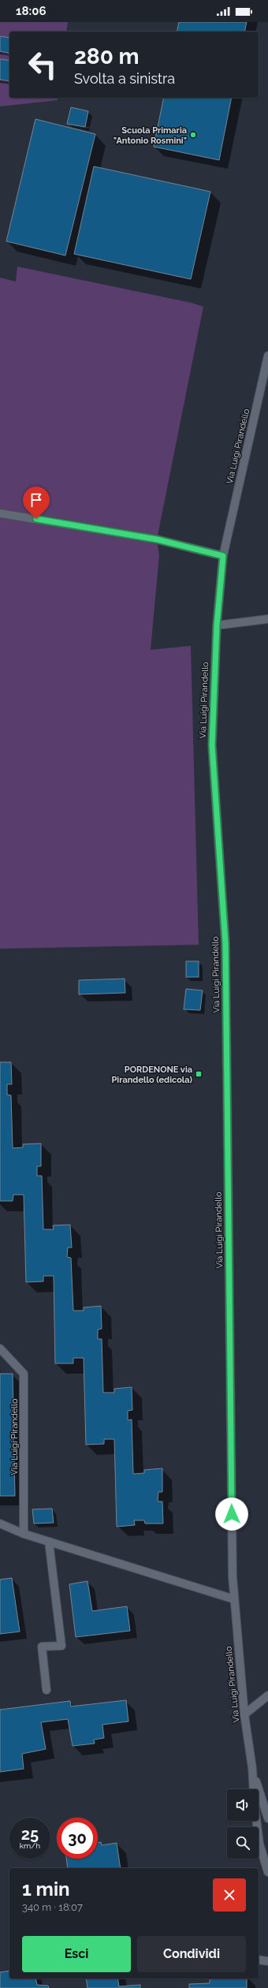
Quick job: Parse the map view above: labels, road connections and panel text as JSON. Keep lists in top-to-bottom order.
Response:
{
  "streets": {
    "street": ["Via Luigi Pirandello"]
  },
  "places": {
    "other": ["Scuola Primaria \"Antonio Rosmini\""],
    "transit": ["PORDENONE via Pirandello (edicola)"]
  },
  "page": {
    "status": "18:06",
    "turn": ["280 m", "Svolta a sinistra"],
    "speed": "25 km/h",
    "limit": "30",
    "heading": ["1 min", "340 m · 18:07"],
    "buttons": ["Esci", "Condividi"]
  }
}
